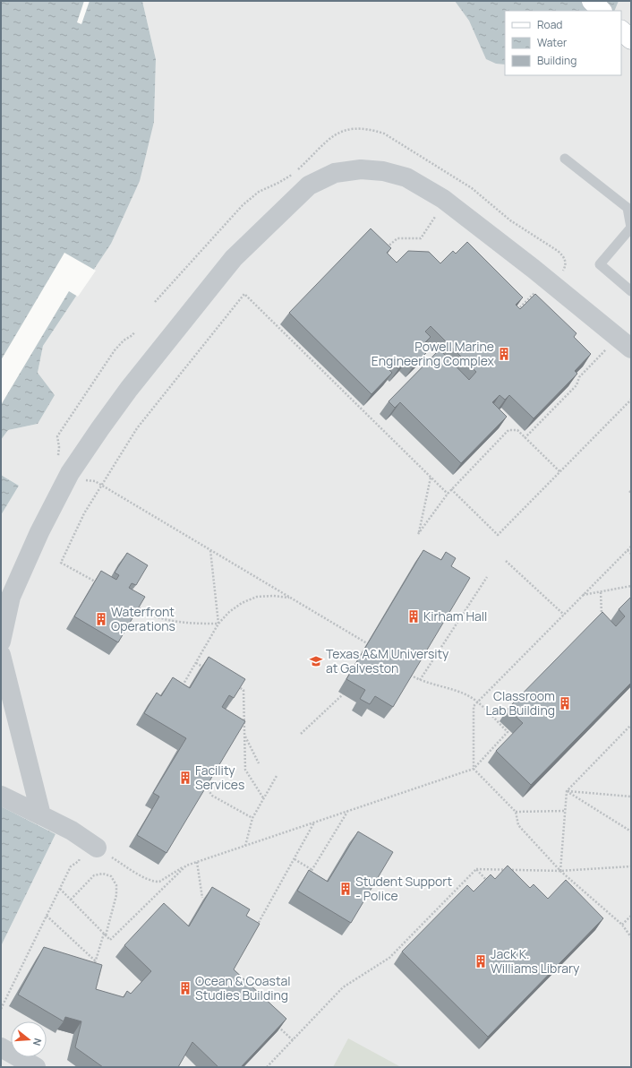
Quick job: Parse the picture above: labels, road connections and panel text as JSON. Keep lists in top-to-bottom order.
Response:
{
  "places": {
    "building": [
      "Powell Marine Engineering Complex",
      "Kirham Hall",
      "Waterfront Operations",
      "Classroom Lab Building",
      "Facility Services",
      "Student Support - Police",
      "Jack K. Williams Library",
      "Ocean & Coastal Studies Building"
    ],
    "school or university": ["Texas A&M University at Galveston"]
  },
  "legend": ["Road", "Water", "Building"],
  "north": "right"
}
